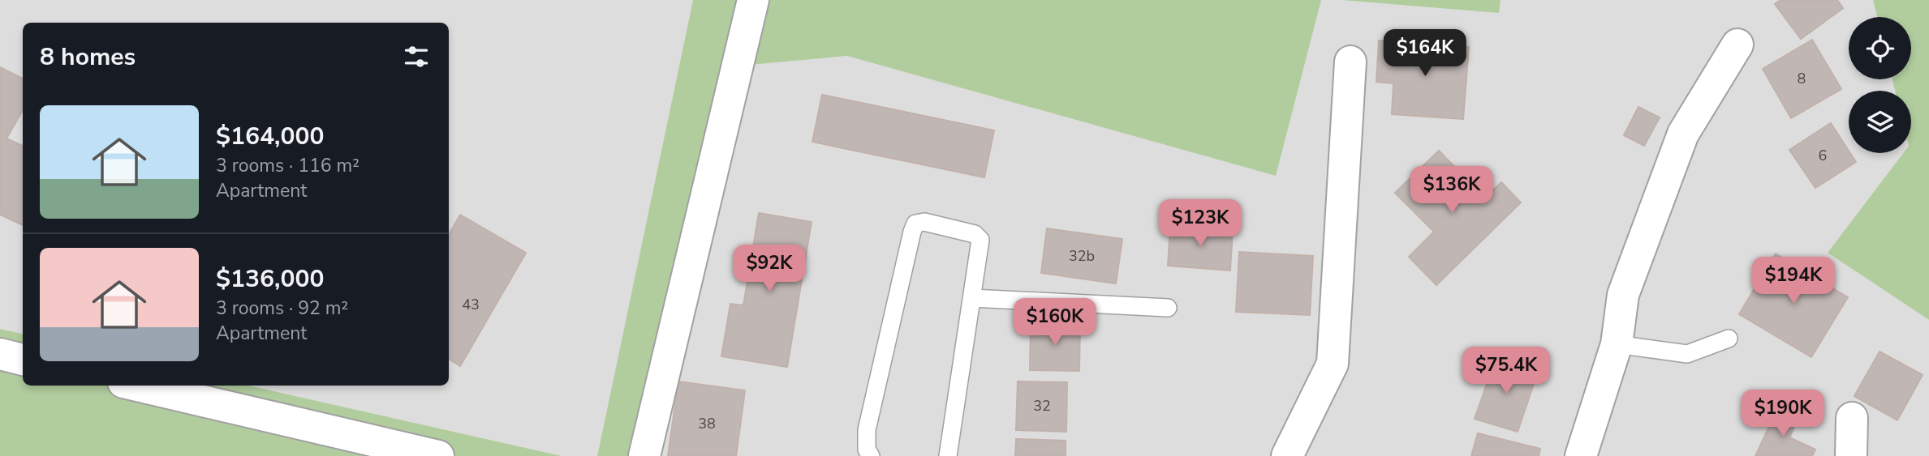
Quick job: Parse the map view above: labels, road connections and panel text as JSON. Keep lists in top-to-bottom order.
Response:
{
  "house_numbers": [
    "8",
    "6",
    "32b",
    "43",
    "32",
    "38"
  ],
  "page": {
    "heading": "8 homes",
    "price": [
      "$164K",
      "$136K",
      "$123K",
      "$92K",
      "$194K",
      "$160K",
      "$75.4K",
      "$190K"
    ],
    "list": [
      {
        "name": "$164,000",
        "note": "3 rooms · 116 m² · Apartment"
      },
      {
        "name": "$136,000",
        "note": "3 rooms · 92 m² · Apartment"
      }
    ]
  }
}
